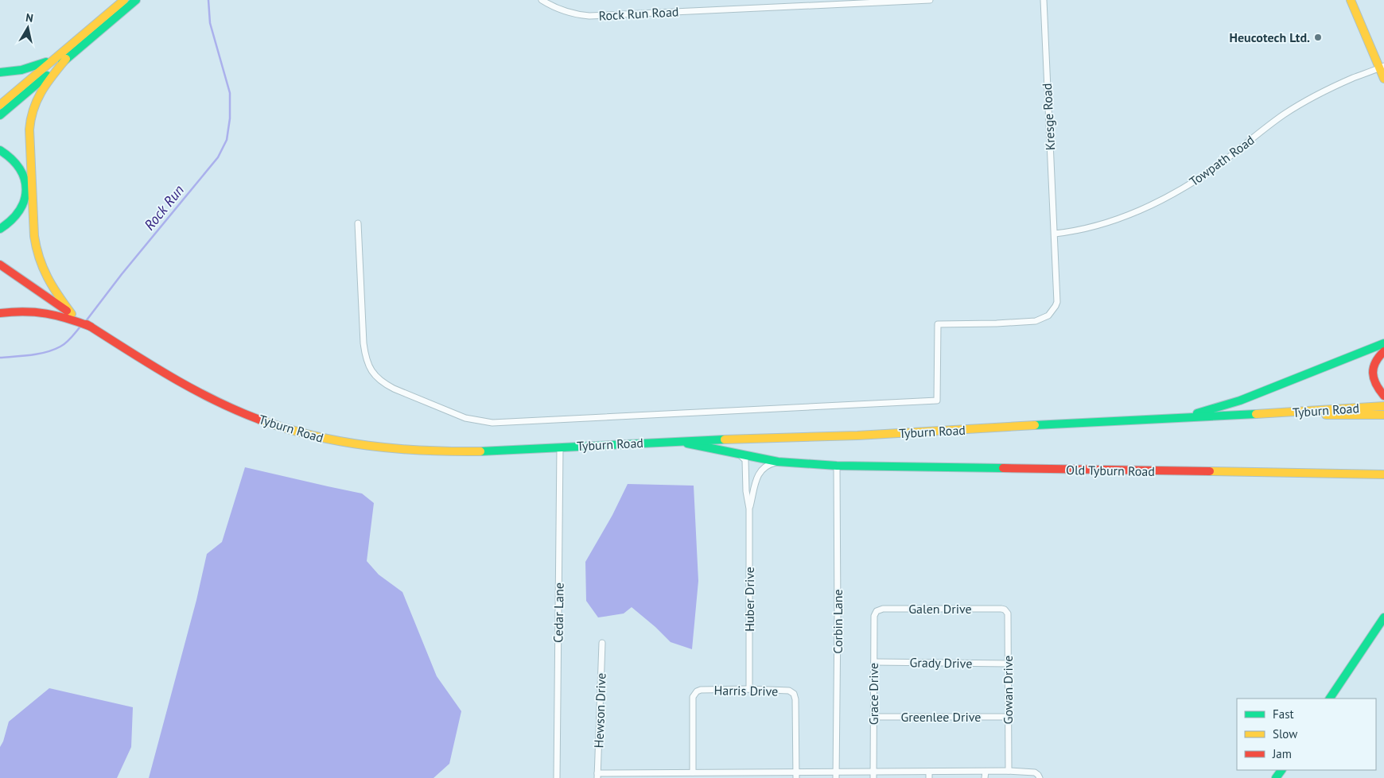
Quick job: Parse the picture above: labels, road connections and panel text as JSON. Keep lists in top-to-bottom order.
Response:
{
  "streets": {
    "main road": ["Tyburn Road", "Old Tyburn Road"],
    "street": [
      "Rock Run Road",
      "Kresge Road",
      "Towpath Road",
      "Huber Drive",
      "Galen Drive",
      "Cedar Lane",
      "Corbin Lane",
      "Grady Drive",
      "Gowan Drive",
      "Harris Drive",
      "Grace Drive",
      "Hewson Drive",
      "Greenlee Drive"
    ]
  },
  "crossings": [
    ["Kresge Road", "Towpath Road"],
    ["Tyburn Road", "Old Tyburn Road"],
    ["Tyburn Road", "Cedar Lane"],
    ["Old Tyburn Road", "Huber Drive"],
    ["Old Tyburn Road", "Corbin Lane"],
    ["Huber Drive", "Harris Drive"],
    ["Galen Drive", "Gowan Drive"],
    ["Galen Drive", "Grace Drive"],
    ["Grady Drive", "Gowan Drive"],
    ["Grady Drive", "Grace Drive"],
    ["Gowan Drive", "Greenlee Drive"],
    ["Grace Drive", "Greenlee Drive"]
  ],
  "water": ["Rock Run"],
  "places": ["Heucotech Ltd."],
  "legend": ["Fast", "Slow", "Jam"],
  "north": "top"
}
